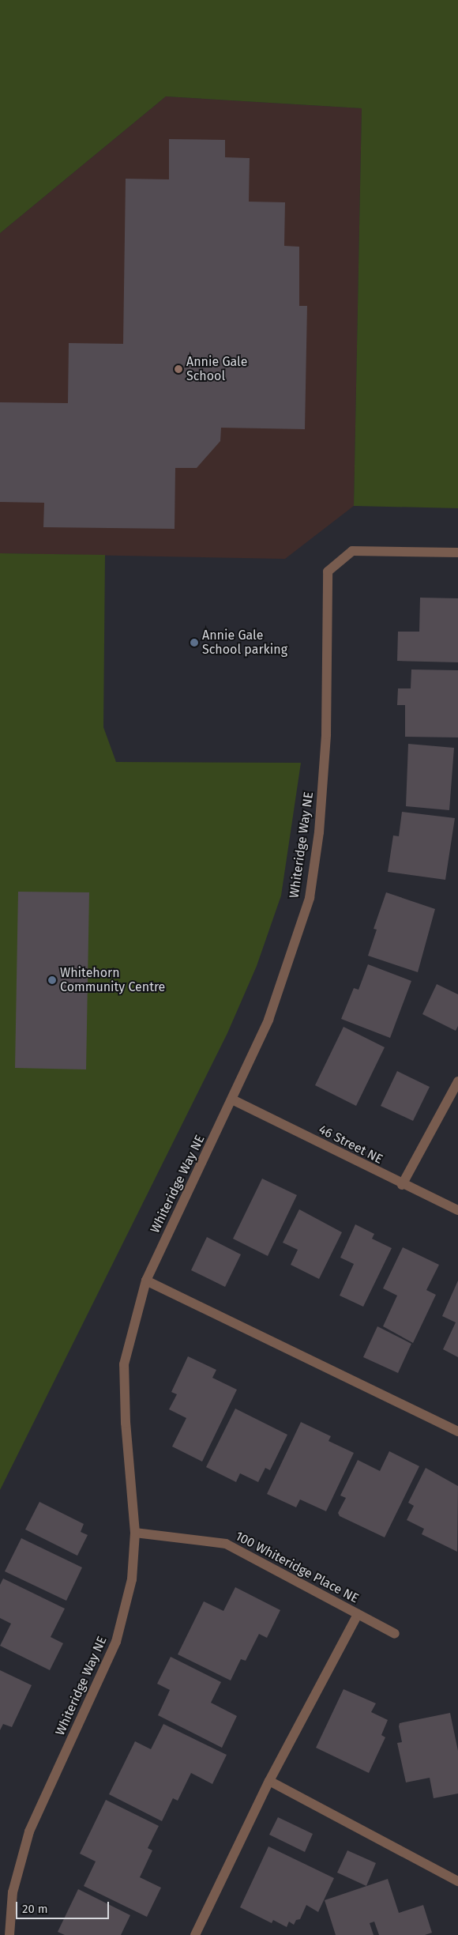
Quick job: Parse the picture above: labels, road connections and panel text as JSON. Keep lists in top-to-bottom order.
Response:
{
  "streets": {
    "street": ["Whiteridge Way NE", "46 Street NE", "100 Whiteridge Place NE"]
  },
  "crossings": [
    ["Whiteridge Way NE", "46 Street NE"],
    ["Whiteridge Way NE", "100 Whiteridge Place NE"]
  ],
  "places": ["Annie Gale School", "Annie Gale School parking", "Whitehorn Community Centre"],
  "scale_bar": "20 m"
}
